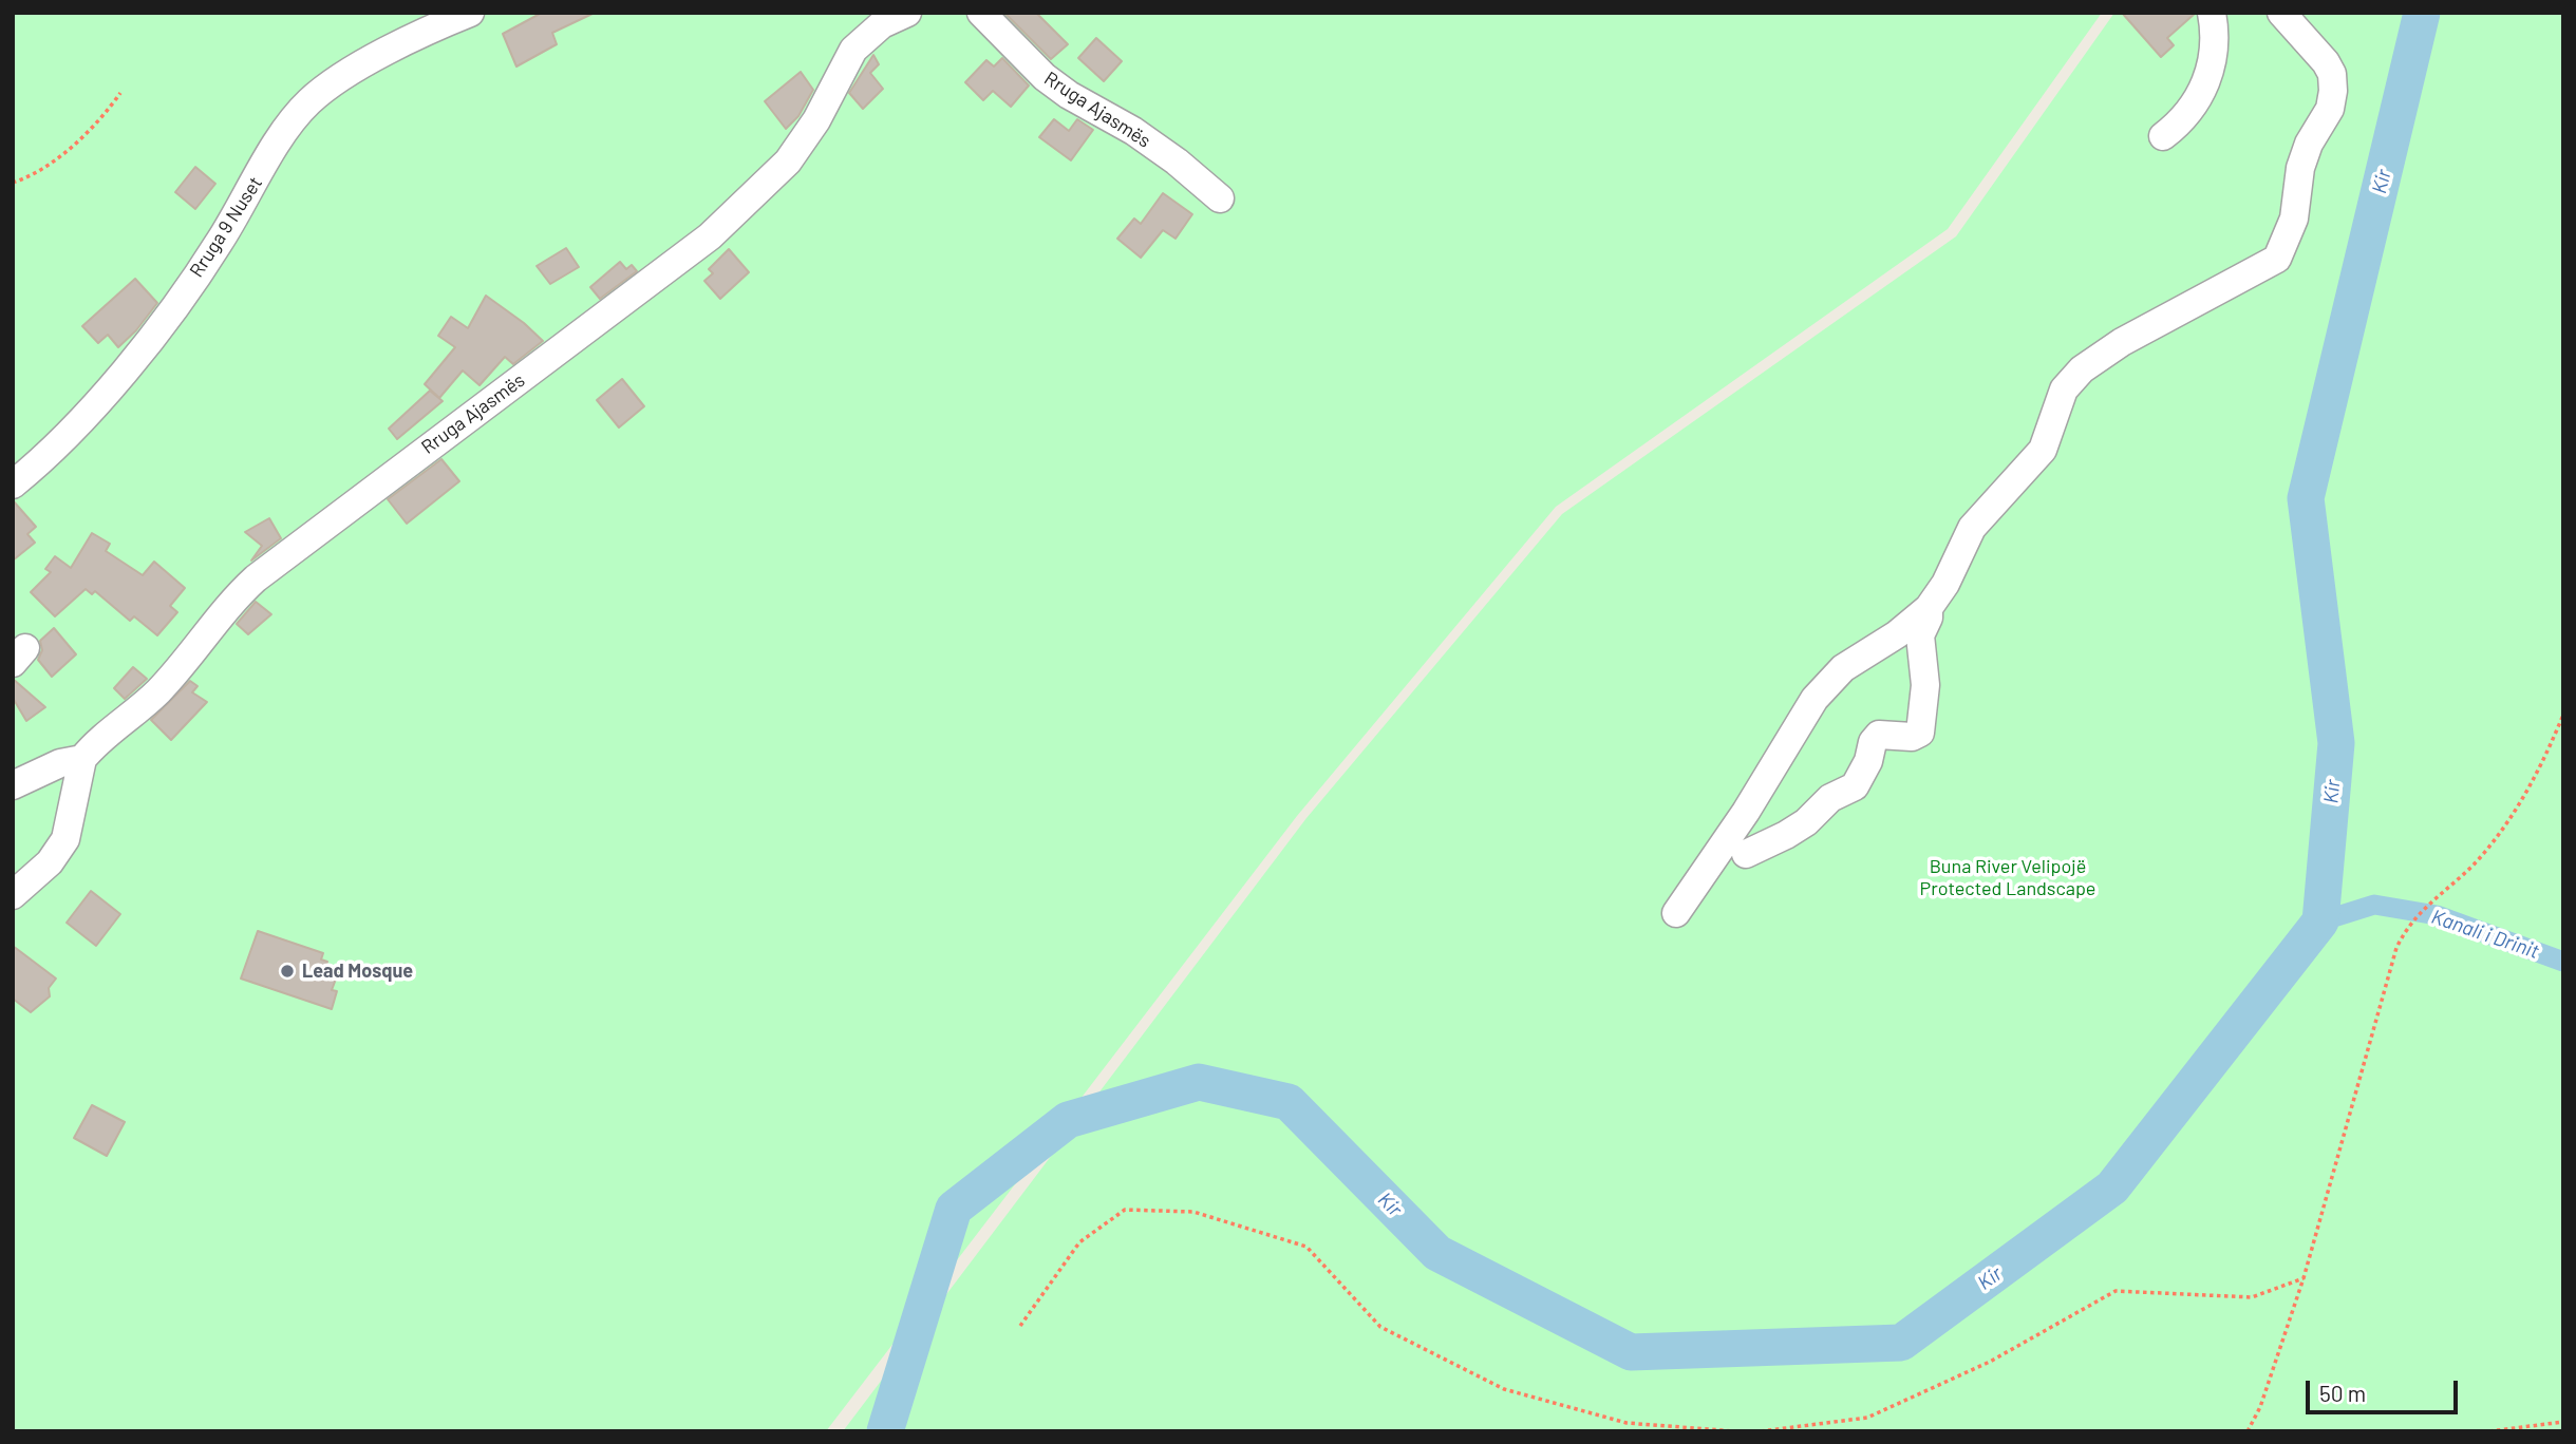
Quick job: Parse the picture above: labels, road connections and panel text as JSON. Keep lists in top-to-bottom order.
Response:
{
  "streets": {
    "street": ["Rruga Ajasmës", "Rruga 9 Nuset"]
  },
  "water": ["Kir", "Kanali i Drinit"],
  "parks": ["Buna River Velipojë Protected Landscape"],
  "places": ["Lead Mosque"],
  "scale_bar": "50 m"
}
